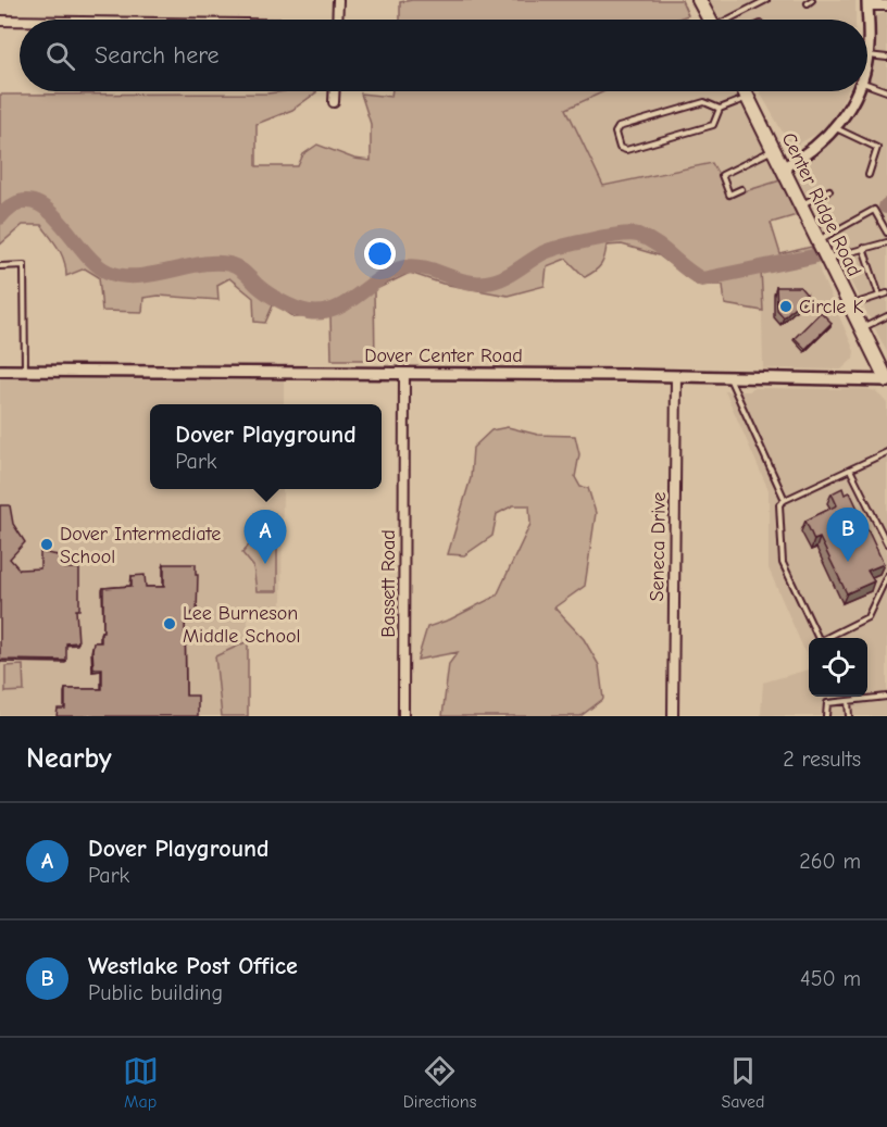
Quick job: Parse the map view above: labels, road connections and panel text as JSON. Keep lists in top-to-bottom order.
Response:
{
  "streets": {
    "main road": ["Center Ridge Road"],
    "street": ["Dover Center Road", "Seneca Drive", "Bassett Road"]
  },
  "crossings": [
    ["Center Ridge Road", "Dover Center Road"],
    ["Dover Center Road", "Seneca Drive"],
    ["Dover Center Road", "Bassett Road"]
  ],
  "places": ["Circle K", "Dover Intermediate School", "Lee Burneson Middle School"],
  "page": {
    "search": "Search here",
    "popup": ["Dover Playground", "Park"],
    "pins": ["B", "A"],
    "heading": ["Nearby", "2 results"],
    "list": [
      {
        "mark": "A",
        "name": "Dover Playground",
        "note": "Park",
        "value": "260 m"
      },
      {
        "mark": "B",
        "name": "Westlake Post Office",
        "note": "Public building",
        "value": "450 m"
      }
    ],
    "nav": ["Map", "Directions", "Saved"]
  }
}
